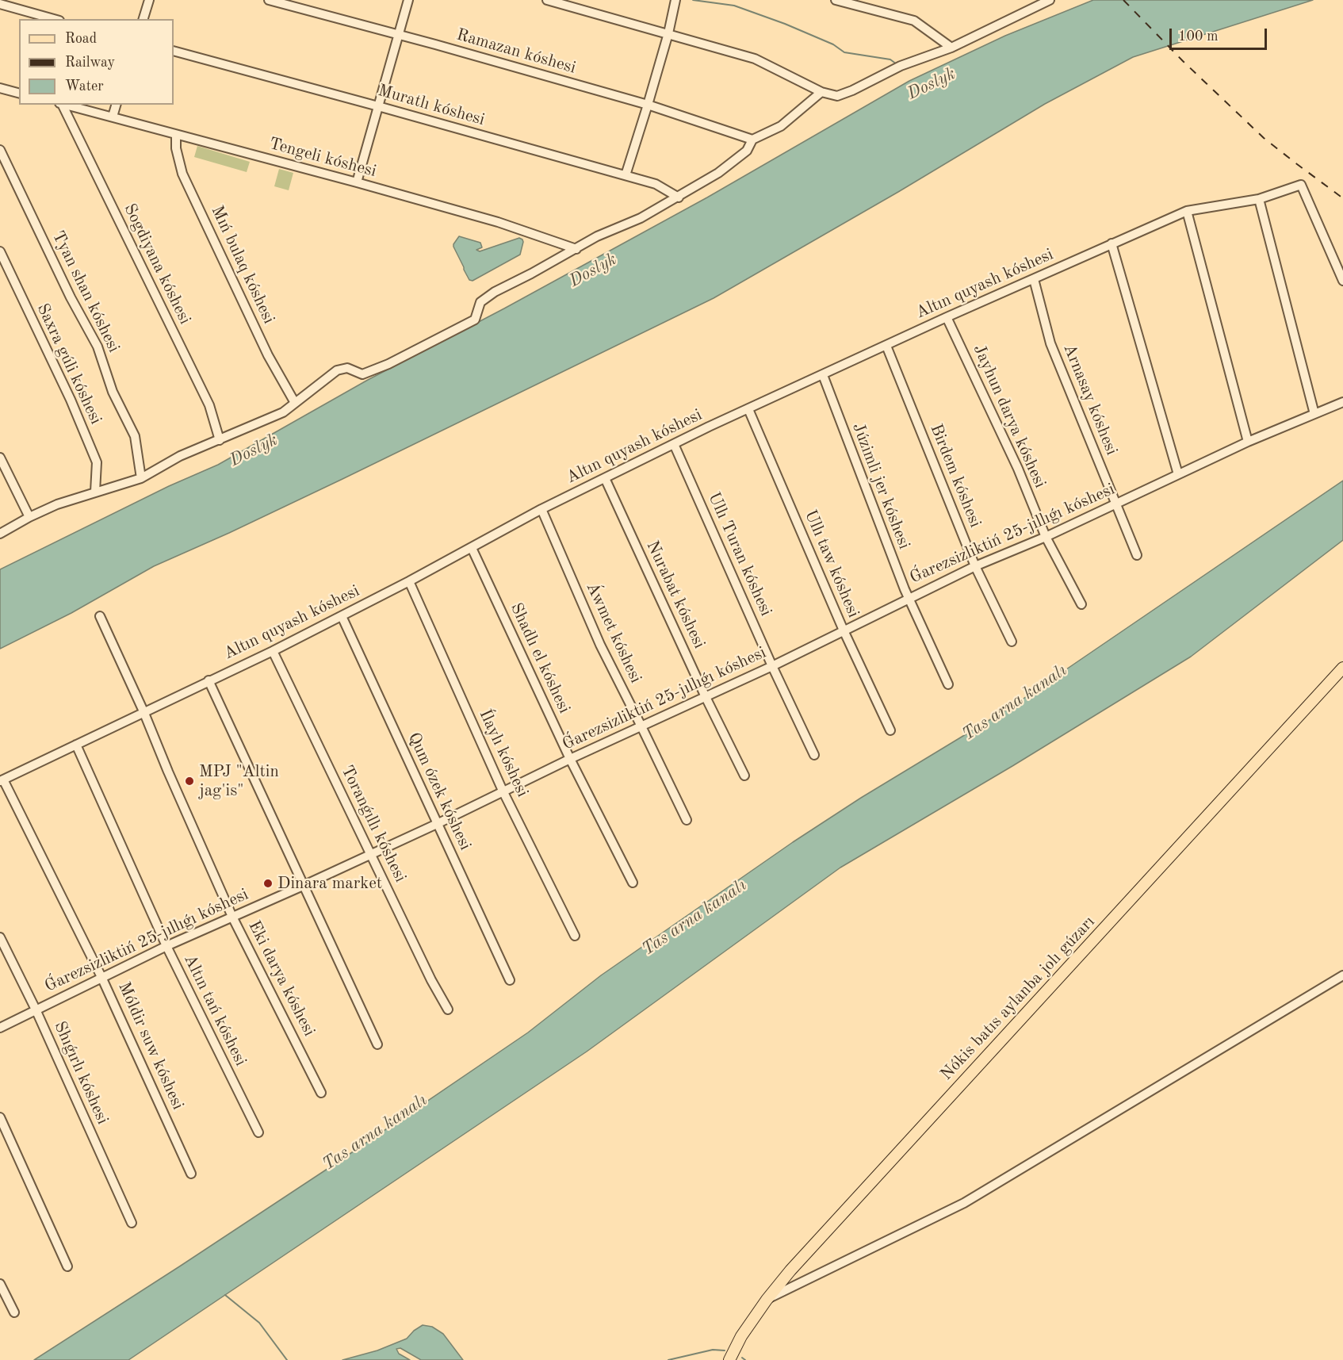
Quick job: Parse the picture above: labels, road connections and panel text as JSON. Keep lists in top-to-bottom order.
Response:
{
  "streets": {
    "main road": ["Nókis batıs aylanba jolı gúzarı"],
    "street": [
      "Ramazan kóshesi",
      "Muratlı kóshesi",
      "Tengeli kóshesi",
      "Sogdiyana kóshesi",
      "Mıń bulaq kóshesi",
      "Altın quyash kóshesi",
      "Tyan shan kóshesi",
      "Saxra gúli kóshesi",
      "Arnasay kóshesi",
      "Jayhun darya kóshesi",
      "Birdem kóshesi",
      "Júzimli jer kóshesi",
      "Ǵarezsizliktiń 25-jıllıǵı kóshesi",
      "Ullı Turan kóshesi",
      "Ullı taw kóshesi",
      "Nurabat kóshesi",
      "Áwmet kóshesi",
      "Shadlı el kóshesi",
      "Ílaylı kóshesi",
      "Qum ózek kóshesi",
      "Toranǵıllı kóshesi",
      "Eki darya kóshesi",
      "Altın tań kóshesi",
      "Móldir suw kóshesi",
      "Shıǵırlı kóshesi"
    ]
  },
  "crossings": [
    ["Tengeli kóshesi", "Mıń bulaq kóshesi"],
    ["Altın quyash kóshesi", "Arnasay kóshesi"],
    ["Altın quyash kóshesi", "Jayhun darya kóshesi"],
    ["Altın quyash kóshesi", "Birdem kóshesi"],
    ["Altın quyash kóshesi", "Júzimli jer kóshesi"],
    ["Altın quyash kóshesi", "Ullı Turan kóshesi"],
    ["Altın quyash kóshesi", "Ullı taw kóshesi"],
    ["Altın quyash kóshesi", "Nurabat kóshesi"],
    ["Altın quyash kóshesi", "Áwmet kóshesi"],
    ["Altın quyash kóshesi", "Shadlı el kóshesi"],
    ["Altın quyash kóshesi", "Ílaylı kóshesi"],
    ["Altın quyash kóshesi", "Qum ózek kóshesi"],
    ["Altın quyash kóshesi", "Toranǵıllı kóshesi"],
    ["Altın quyash kóshesi", "Eki darya kóshesi"],
    ["Altın quyash kóshesi", "Altın tań kóshesi"],
    ["Altın quyash kóshesi", "Móldir suw kóshesi"],
    ["Arnasay kóshesi", "Ǵarezsizliktiń 25-jıllıǵı kóshesi"],
    ["Jayhun darya kóshesi", "Ǵarezsizliktiń 25-jıllıǵı kóshesi"],
    ["Birdem kóshesi", "Ǵarezsizliktiń 25-jıllıǵı kóshesi"],
    ["Júzimli jer kóshesi", "Ǵarezsizliktiń 25-jıllıǵı kóshesi"],
    ["Ǵarezsizliktiń 25-jıllıǵı kóshesi", "Ullı Turan kóshesi"],
    ["Ǵarezsizliktiń 25-jıllıǵı kóshesi", "Ullı taw kóshesi"],
    ["Ǵarezsizliktiń 25-jıllıǵı kóshesi", "Nurabat kóshesi"],
    ["Ǵarezsizliktiń 25-jıllıǵı kóshesi", "Áwmet kóshesi"],
    ["Ǵarezsizliktiń 25-jıllıǵı kóshesi", "Shadlı el kóshesi"],
    ["Ǵarezsizliktiń 25-jıllıǵı kóshesi", "Ílaylı kóshesi"],
    ["Ǵarezsizliktiń 25-jıllıǵı kóshesi", "Qum ózek kóshesi"],
    ["Ǵarezsizliktiń 25-jıllıǵı kóshesi", "Toranǵıllı kóshesi"],
    ["Ǵarezsizliktiń 25-jıllıǵı kóshesi", "Eki darya kóshesi"],
    ["Ǵarezsizliktiń 25-jıllıǵı kóshesi", "Altın tań kóshesi"],
    ["Ǵarezsizliktiń 25-jıllıǵı kóshesi", "Móldir suw kóshesi"],
    ["Ǵarezsizliktiń 25-jıllıǵı kóshesi", "Shıǵırlı kóshesi"]
  ],
  "water": ["Doslyk", "Tas arna kanalı"],
  "places": ["MPJ \"Altin jag'is\"", "Dinara market"],
  "legend": ["Road", "Railway", "Water"],
  "scale_bar": "100 m"
}
